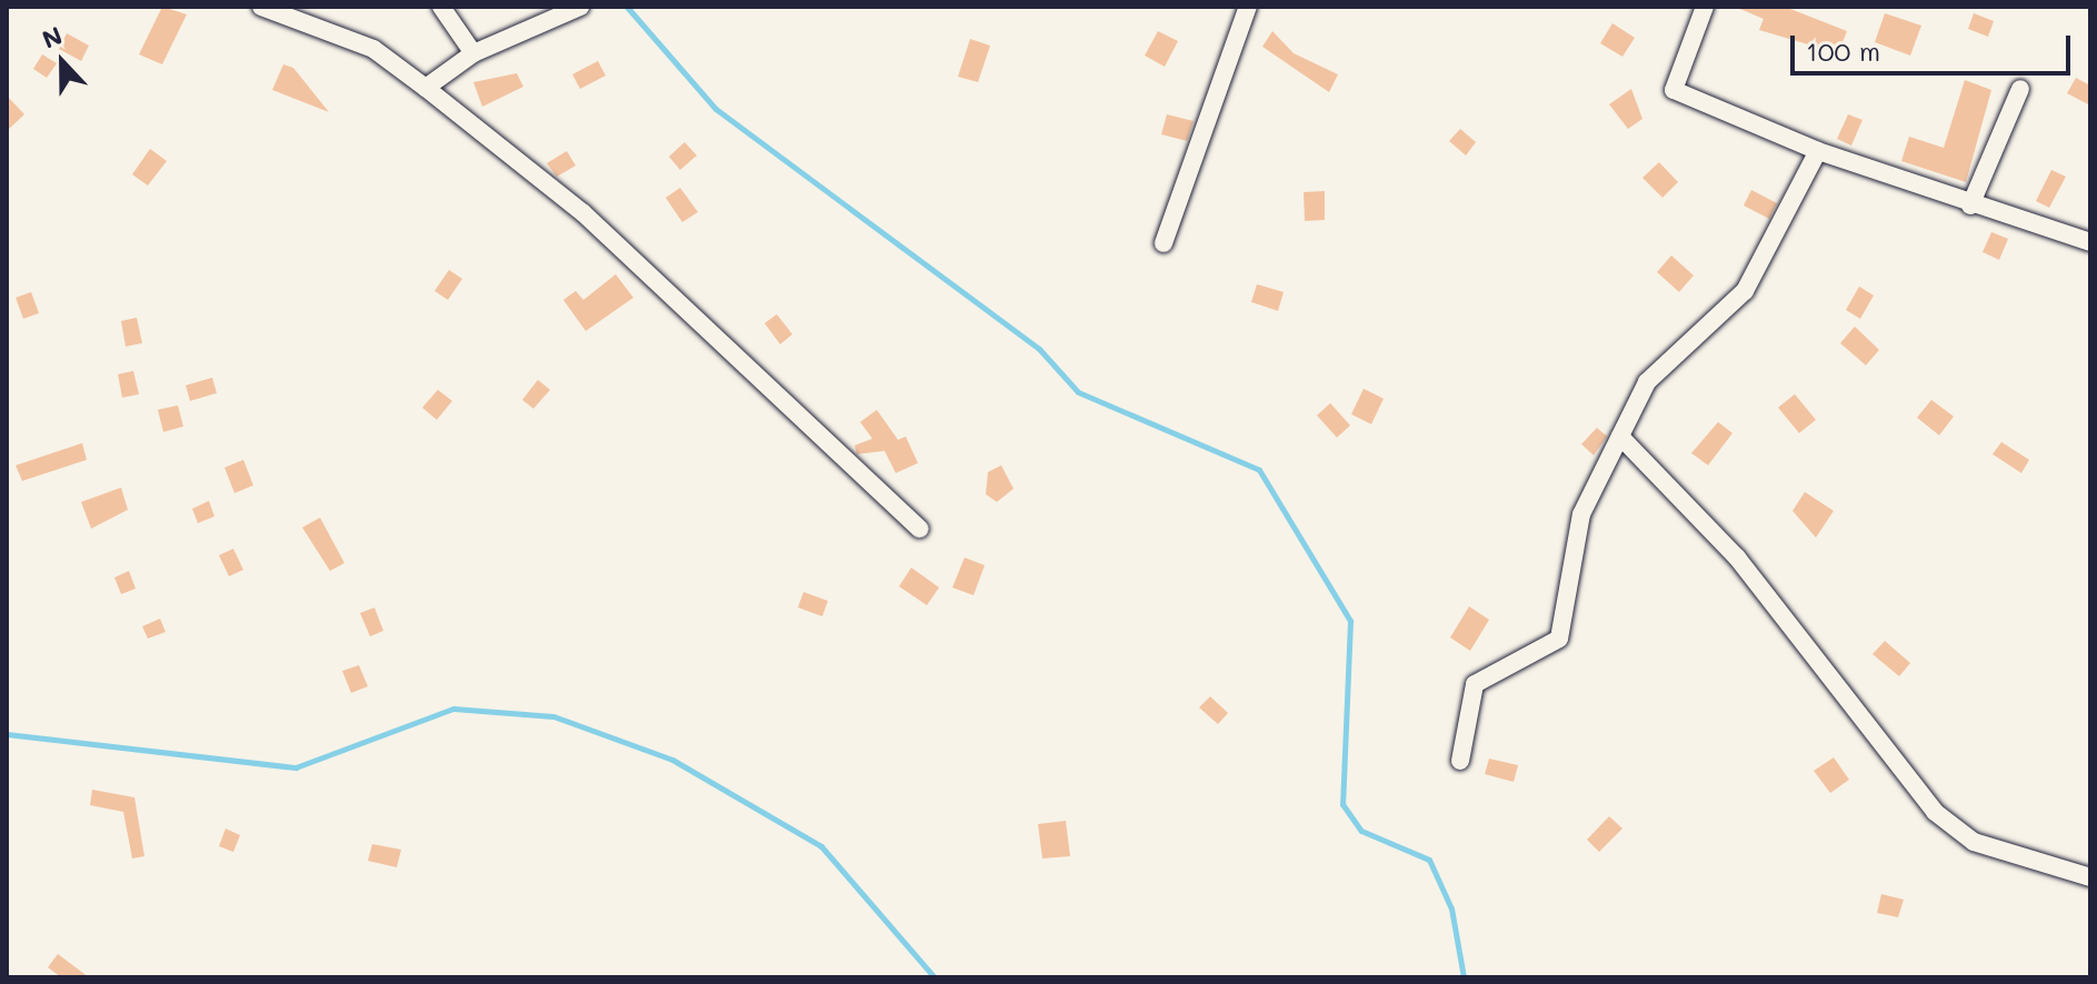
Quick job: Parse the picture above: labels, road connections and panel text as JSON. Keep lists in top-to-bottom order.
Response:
{
  "scale_bar": "100 m",
  "north": "top"
}
